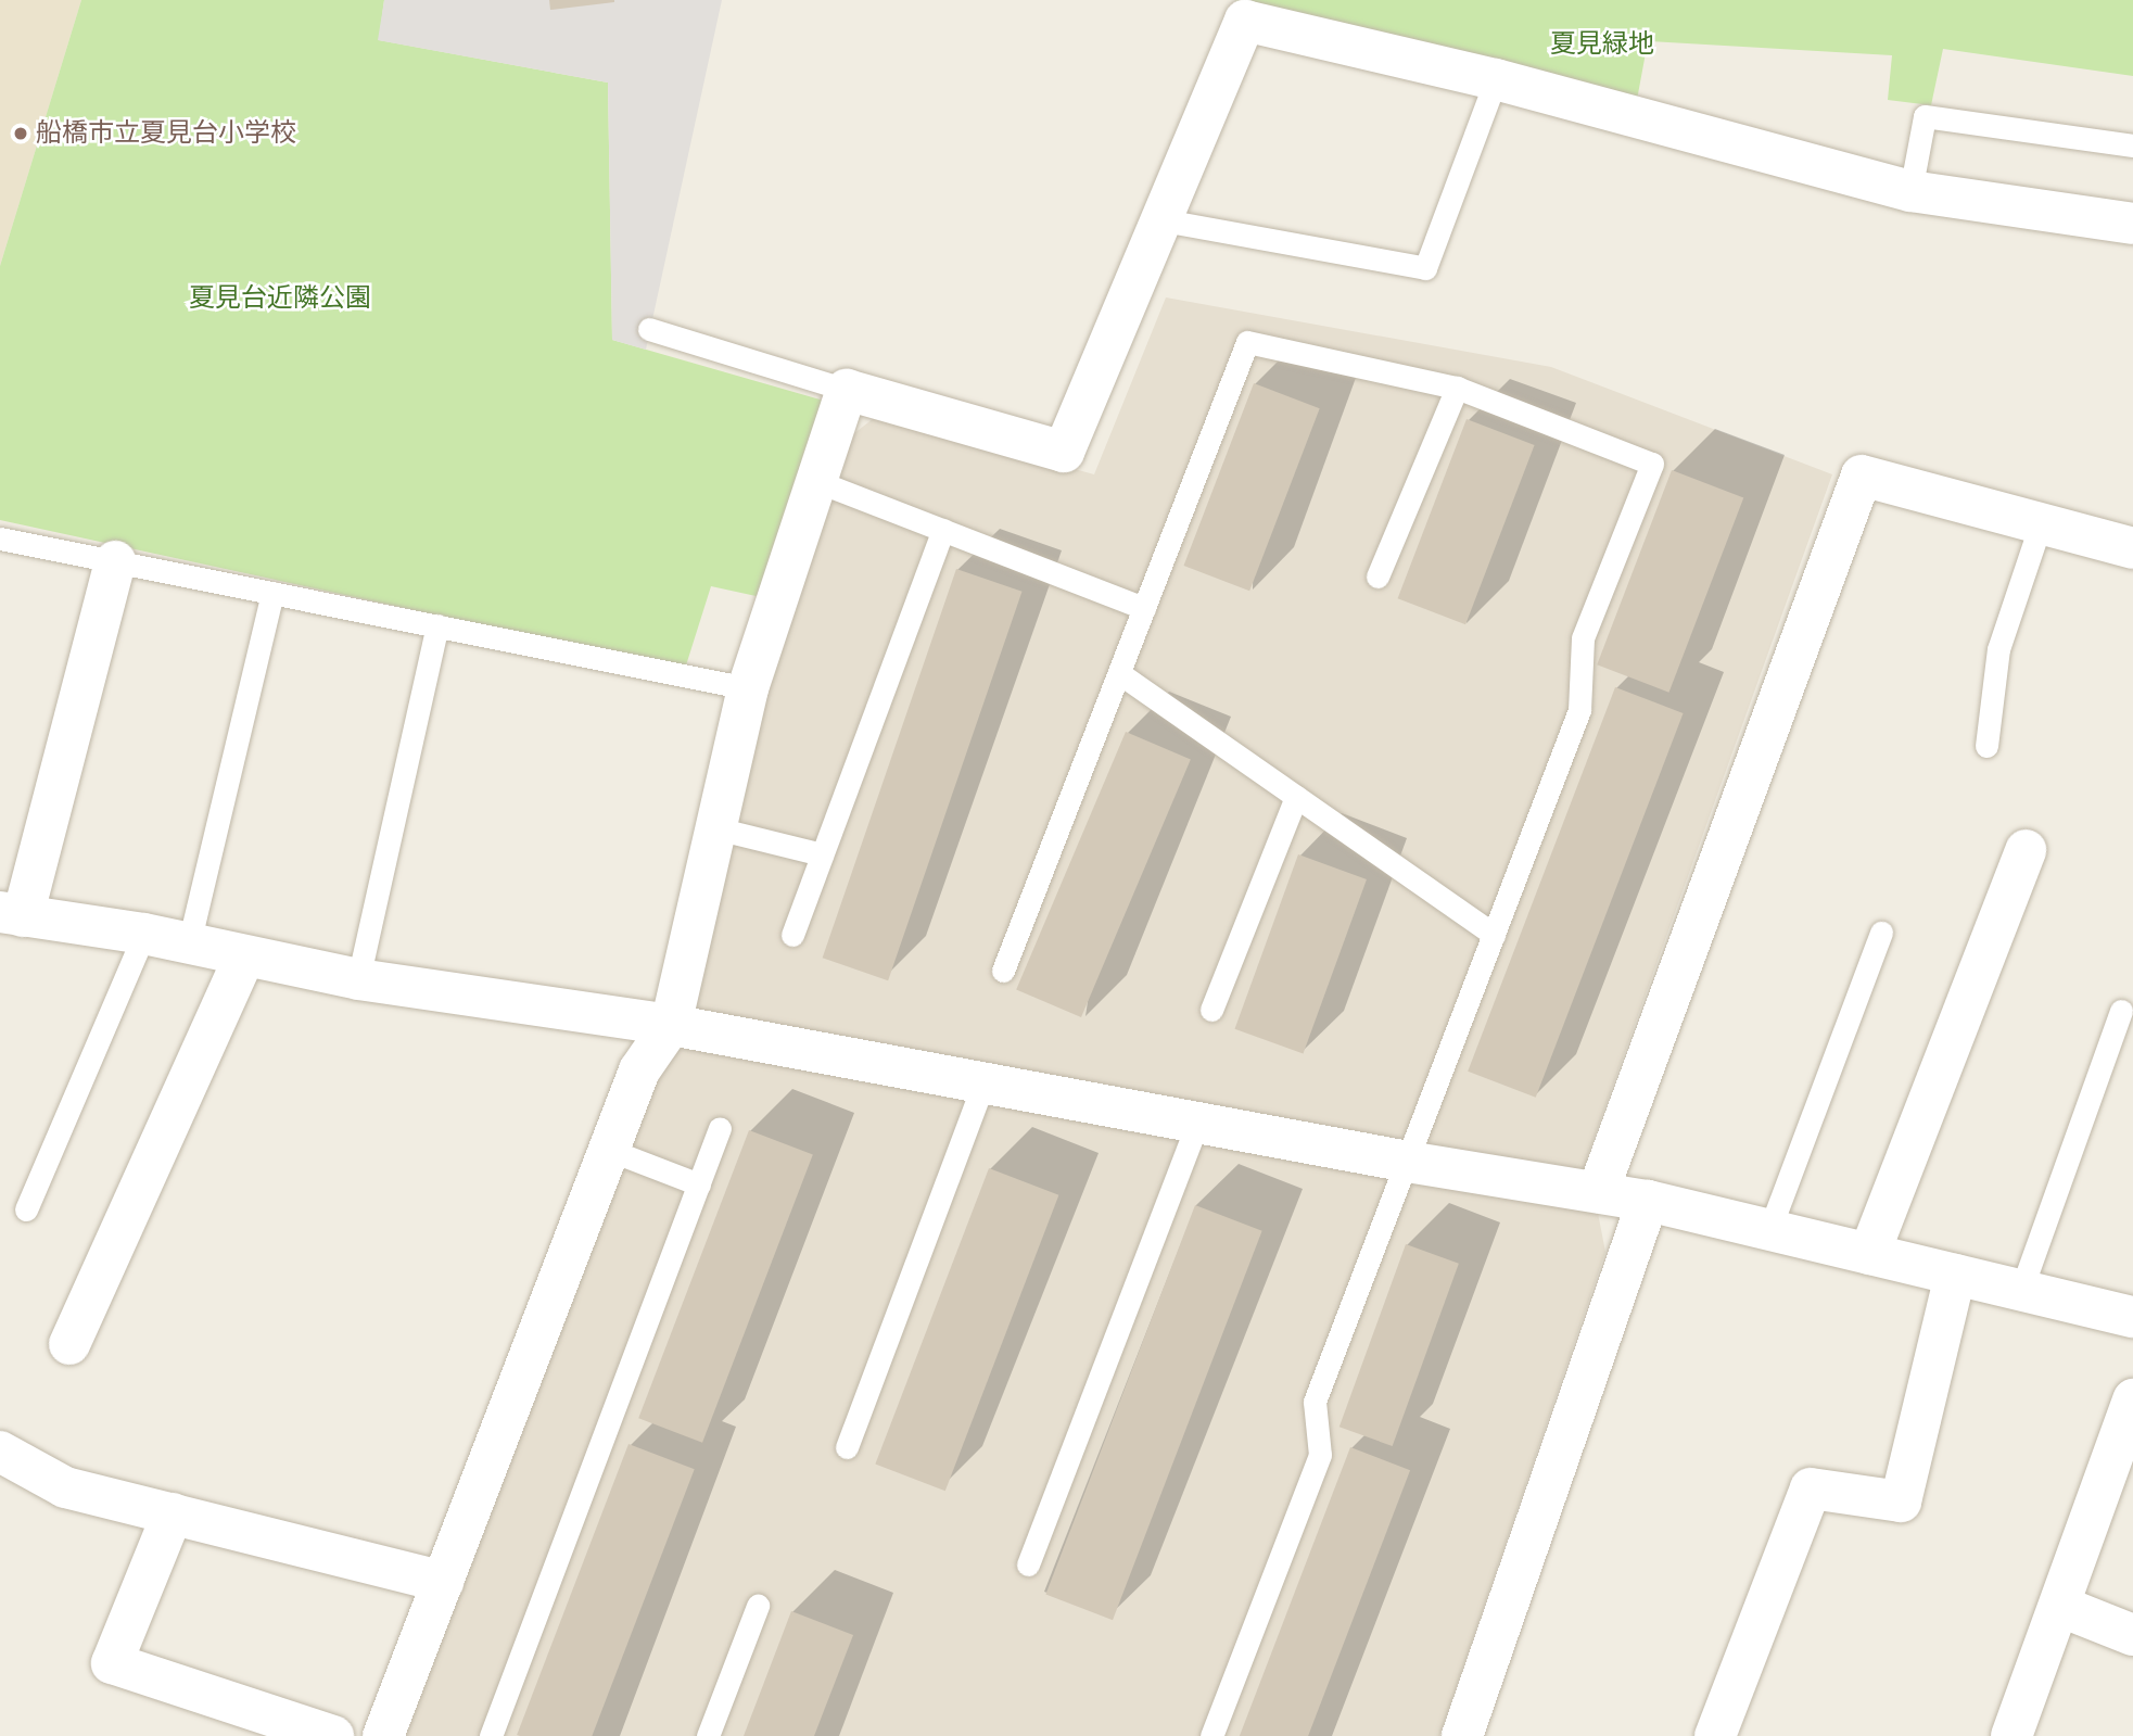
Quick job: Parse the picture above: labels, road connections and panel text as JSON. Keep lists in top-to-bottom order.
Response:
{
  "parks": ["夏見緑地", "夏見台近隣公園"],
  "places": ["船橋市立夏見台小学校"]
}
